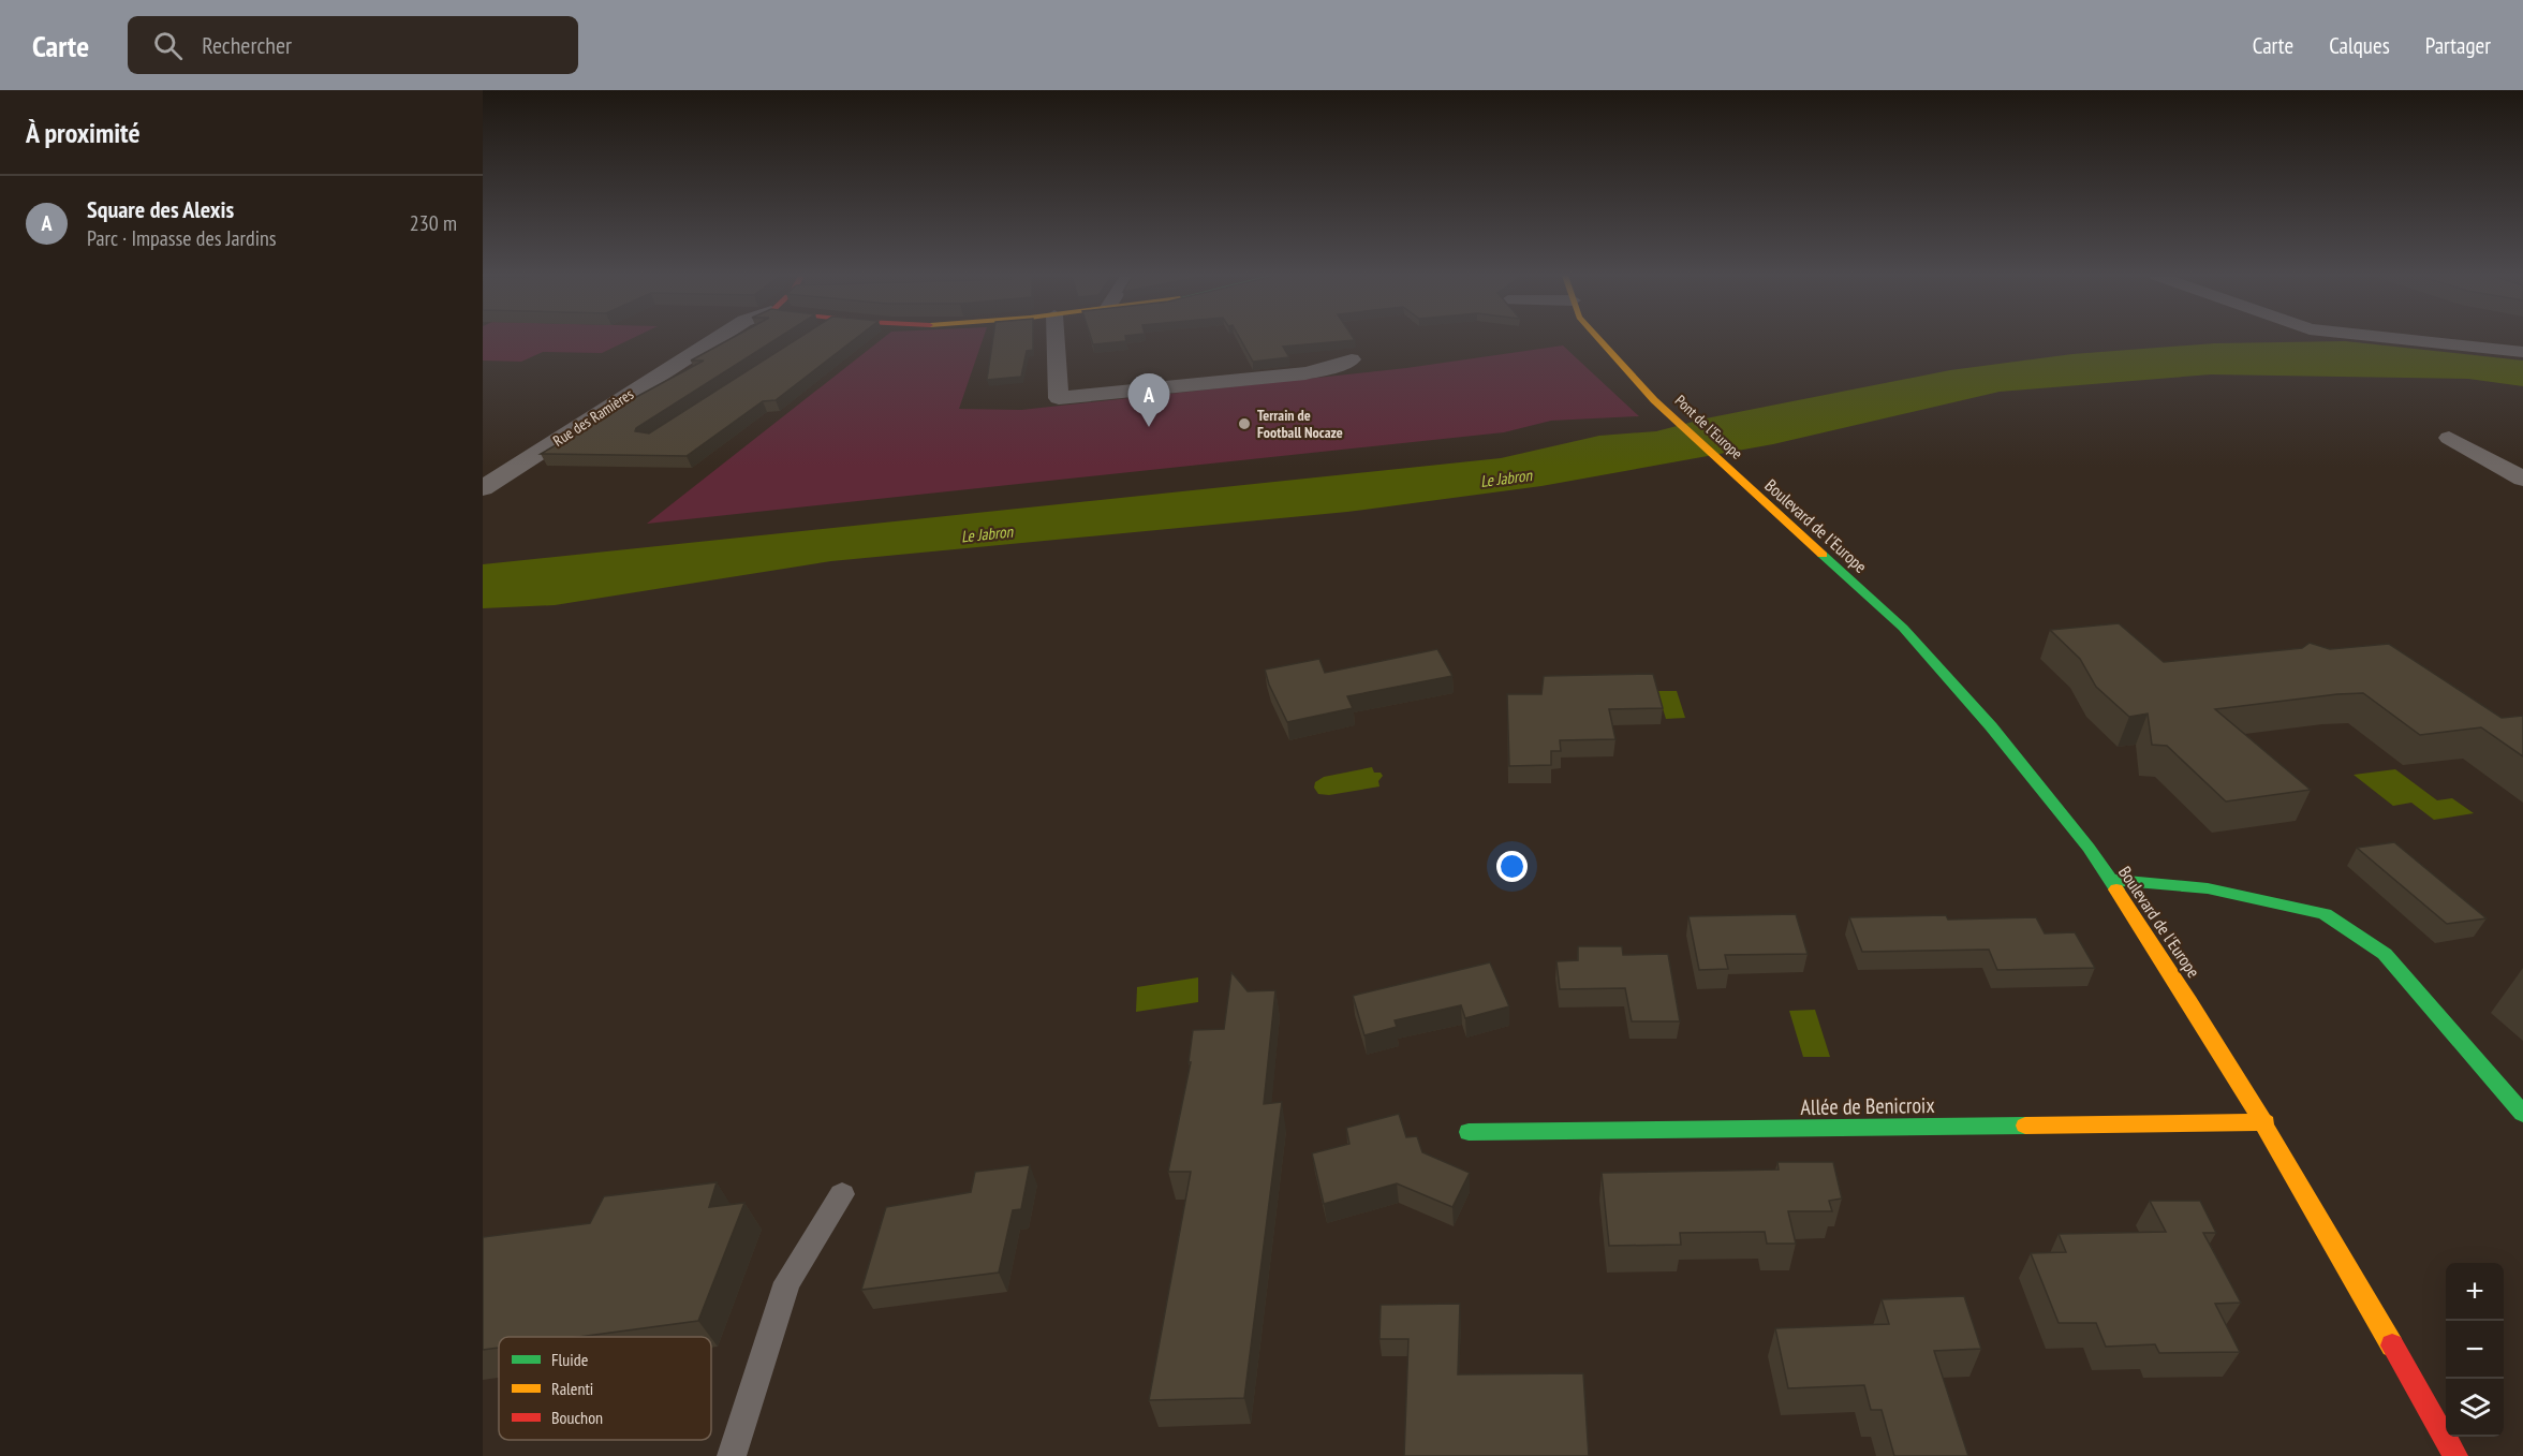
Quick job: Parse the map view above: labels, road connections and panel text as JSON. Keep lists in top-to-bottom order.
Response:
{
  "streets": {
    "main road": ["Pont de l'Europe", "Boulevard de l'Europe", "Allée de Benicroix"],
    "street": ["Rue des Ramières"]
  },
  "crossings": [
    ["Pont de l'Europe", "Boulevard de l'Europe"],
    ["Boulevard de l'Europe", "Allée de Benicroix"]
  ],
  "water": ["Le Jabron"],
  "places": ["Terrain de Football Nocaze"],
  "legend": ["Fluide", "Ralenti", "Bouchon"],
  "page": {
    "header": "Carte",
    "search": "Rechercher",
    "nav": ["Carte", "Calques", "Partager"],
    "heading": "À proximité",
    "list": [
      {
        "mark": "A",
        "name": "Square des Alexis",
        "note": "Parc · Impasse des Jardins",
        "value": "230 m"
      }
    ],
    "pins": "A",
    "map_buttons": ["+", "−"]
  }
}
